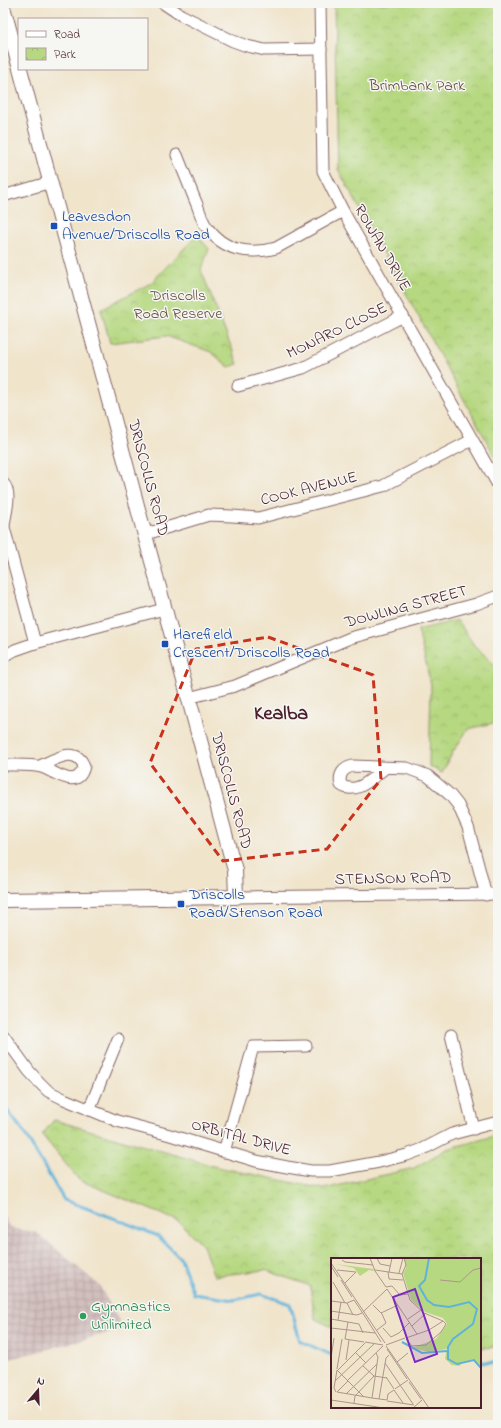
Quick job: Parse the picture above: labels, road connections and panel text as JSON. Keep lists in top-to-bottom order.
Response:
{
  "streets": {
    "street": [
      "ROWAN DRIVE",
      "MONARO CLOSE",
      "DRISCOLLS ROAD",
      "COOK AVENUE",
      "DOWLING STREET",
      "STENSON ROAD",
      "ORBITAL DRIVE"
    ]
  },
  "crossings": [
    ["ROWAN DRIVE", "MONARO CLOSE"],
    ["ROWAN DRIVE", "COOK AVENUE"],
    ["DRISCOLLS ROAD", "COOK AVENUE"],
    ["DRISCOLLS ROAD", "DOWLING STREET"],
    ["DRISCOLLS ROAD", "STENSON ROAD"]
  ],
  "districts": ["Kealba"],
  "parks": ["Brimbank Park", "Driscolls Road Reserve"],
  "places": {
    "transit": ["Leavesdon Avenue/Driscolls Road", "Harefield Crescent/Driscolls Road", "Driscolls Road/Stenson Road"],
    "other": ["Gymnastics Unlimited"]
  },
  "legend": ["Road", "Park"],
  "north": "top"
}
